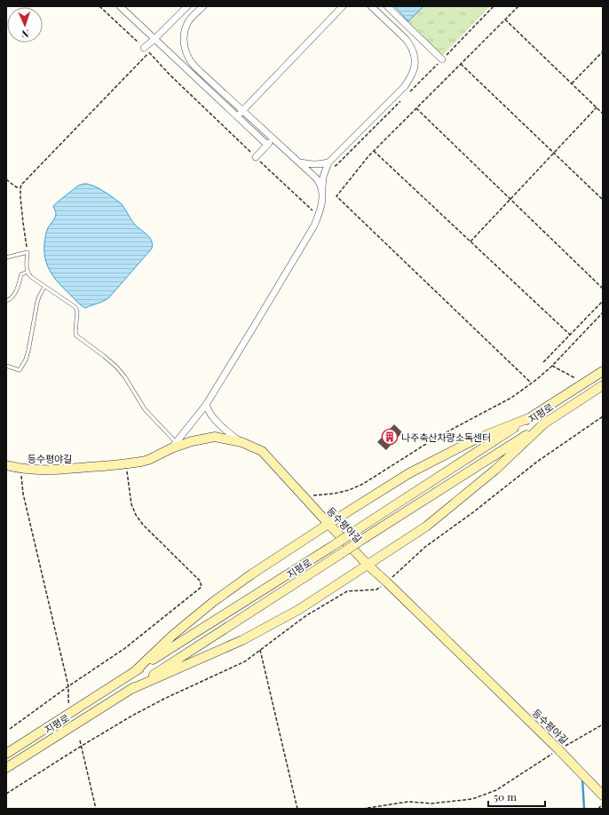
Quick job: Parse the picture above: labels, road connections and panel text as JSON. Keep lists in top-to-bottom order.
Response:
{
  "streets": {
    "main road": ["지평로", "등수평야길"]
  },
  "places": {
    "building": ["나주축산차량소독센터"]
  },
  "scale_bar": "50 m",
  "north": "bottom"
}
